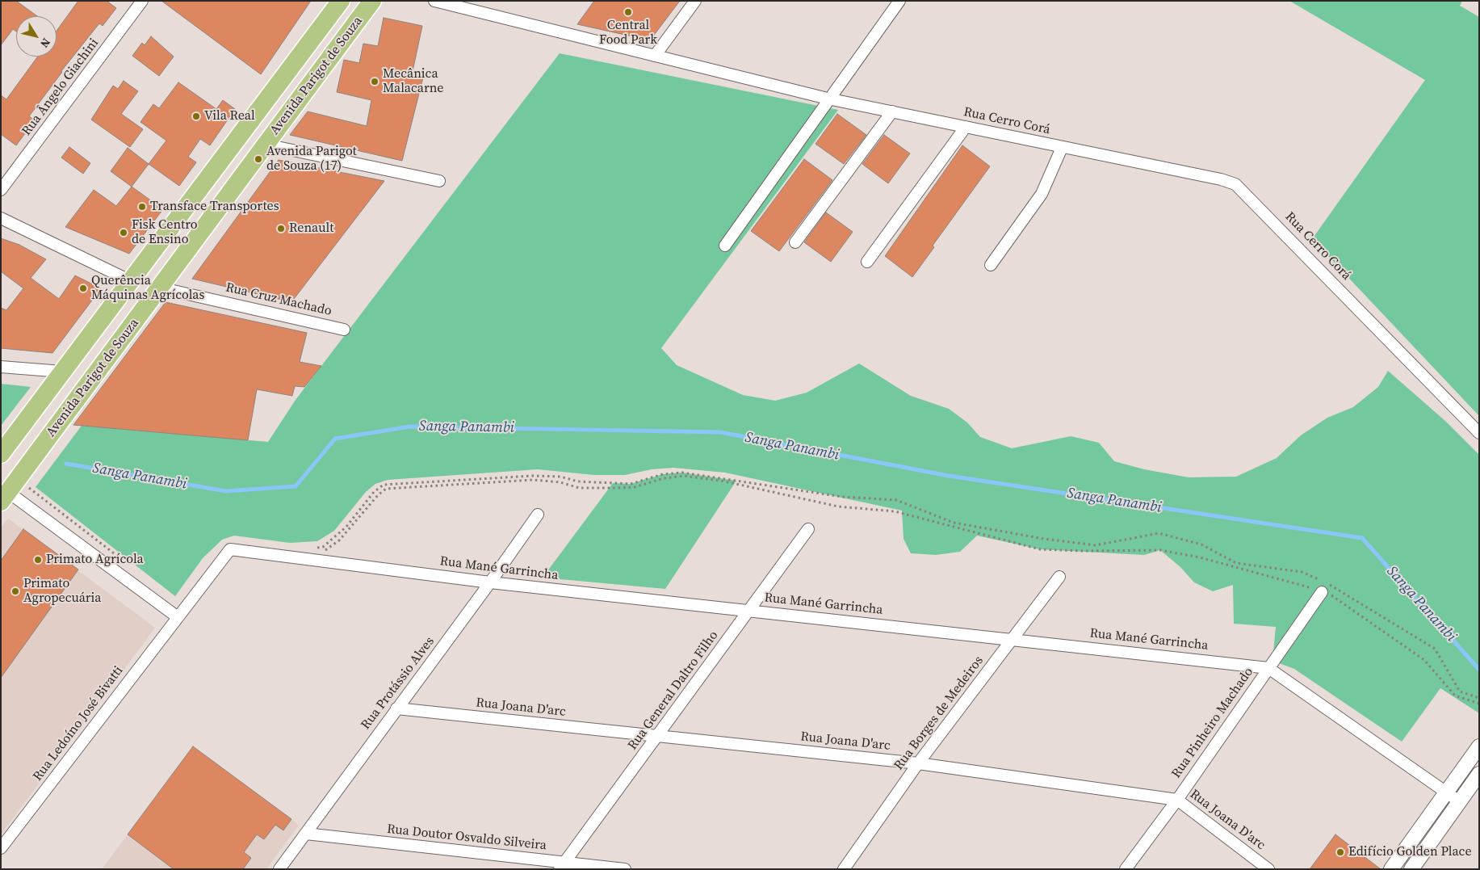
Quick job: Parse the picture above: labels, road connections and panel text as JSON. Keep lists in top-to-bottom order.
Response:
{
  "streets": {
    "main road": ["Avenida Parigot de Souza"],
    "street": [
      "Rua Ângelo Giachini",
      "Rua Cerro Corá",
      "Rua Cruz Machado",
      "Rua Mané Garrincha",
      "Rua Protássio Alves",
      "Rua General Daltro Filho",
      "Rua Joana D'arc",
      "Rua Borges de Medeiros",
      "Rua Pinheiro Machado",
      "Rua Ledoíno José Bivatti",
      "Rua Doutor Osvaldo Silveira"
    ]
  },
  "crossings": [
    ["Avenida Parigot de Souza", "Rua Cruz Machado"],
    ["Rua Mané Garrincha", "Rua Protássio Alves"],
    ["Rua Mané Garrincha", "Rua General Daltro Filho"],
    ["Rua Mané Garrincha", "Rua Borges de Medeiros"],
    ["Rua Mané Garrincha", "Rua Pinheiro Machado"],
    ["Rua Mané Garrincha", "Rua Ledoíno José Bivatti"],
    ["Rua Protássio Alves", "Rua Joana D'arc"],
    ["Rua Protássio Alves", "Rua Doutor Osvaldo Silveira"],
    ["Rua General Daltro Filho", "Rua Joana D'arc"],
    ["Rua General Daltro Filho", "Rua Doutor Osvaldo Silveira"],
    ["Rua Joana D'arc", "Rua Borges de Medeiros"],
    ["Rua Joana D'arc", "Rua Pinheiro Machado"]
  ],
  "water": ["Sanga Panambi"],
  "places": [
    "Central Food Park",
    "Mecânica Malacarne",
    "Vila Real",
    "Avenida Parigot de Souza (17)",
    "Transface Transportes",
    "Renault",
    "Fisk Centro de Ensino",
    "Querência Máquinas Agrícolas",
    "Primato Agrícola",
    "Primato Agropecuária",
    "Edifício Golden Place"
  ],
  "north": "bottom right"
}
